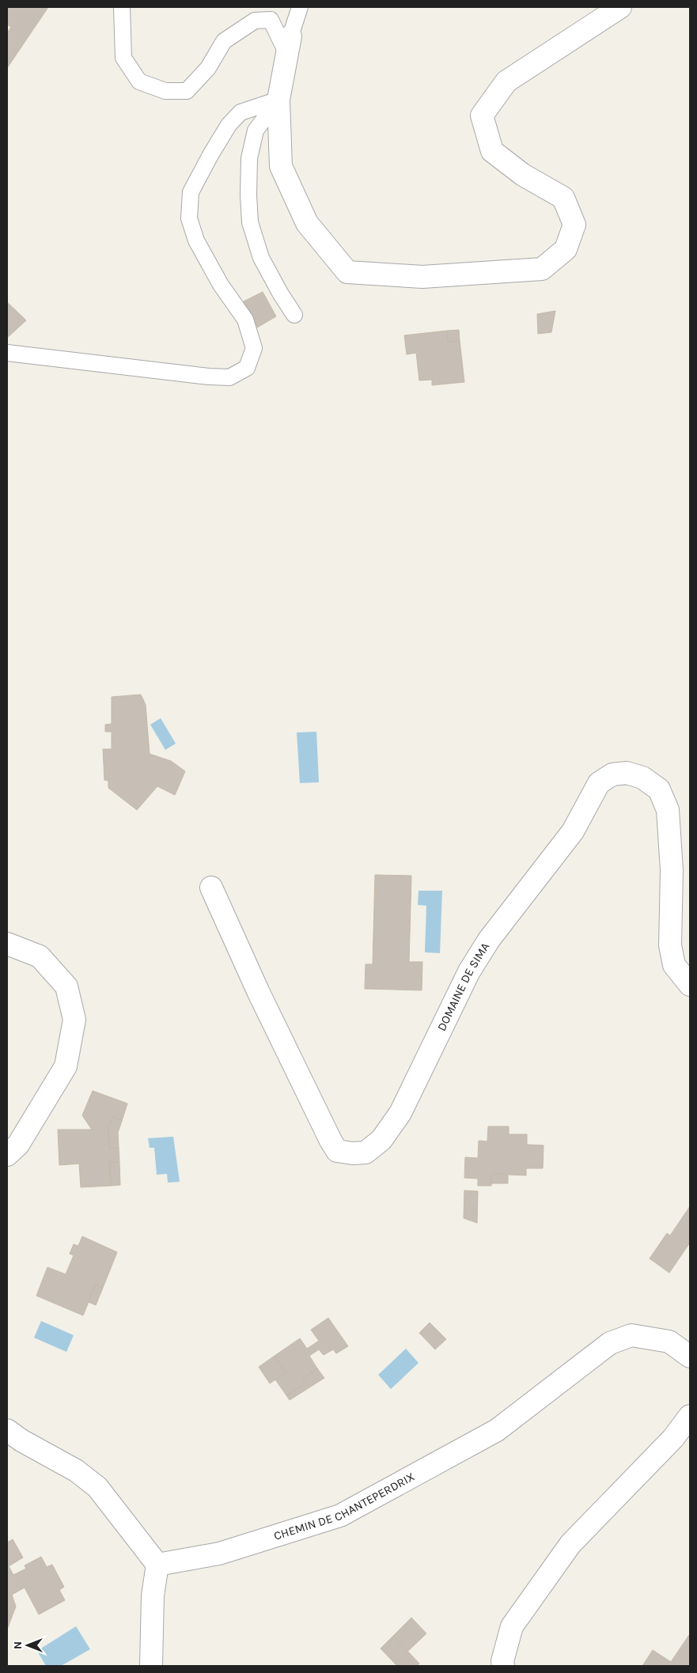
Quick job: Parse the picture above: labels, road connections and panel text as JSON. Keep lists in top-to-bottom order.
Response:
{
  "streets": {
    "street": ["DOMAINE DE SIMA", "CHEMIN DE CHANTEPERDRIX"]
  },
  "north": "left"
}
